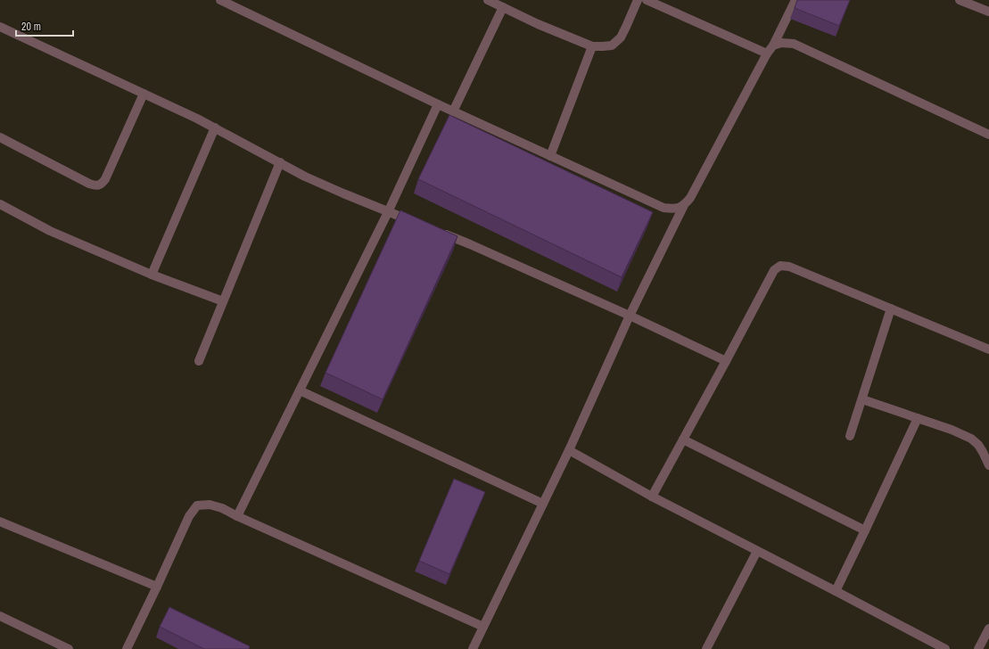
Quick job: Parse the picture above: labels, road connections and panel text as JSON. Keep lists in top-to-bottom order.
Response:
{
  "scale_bar": "20 m"
}
